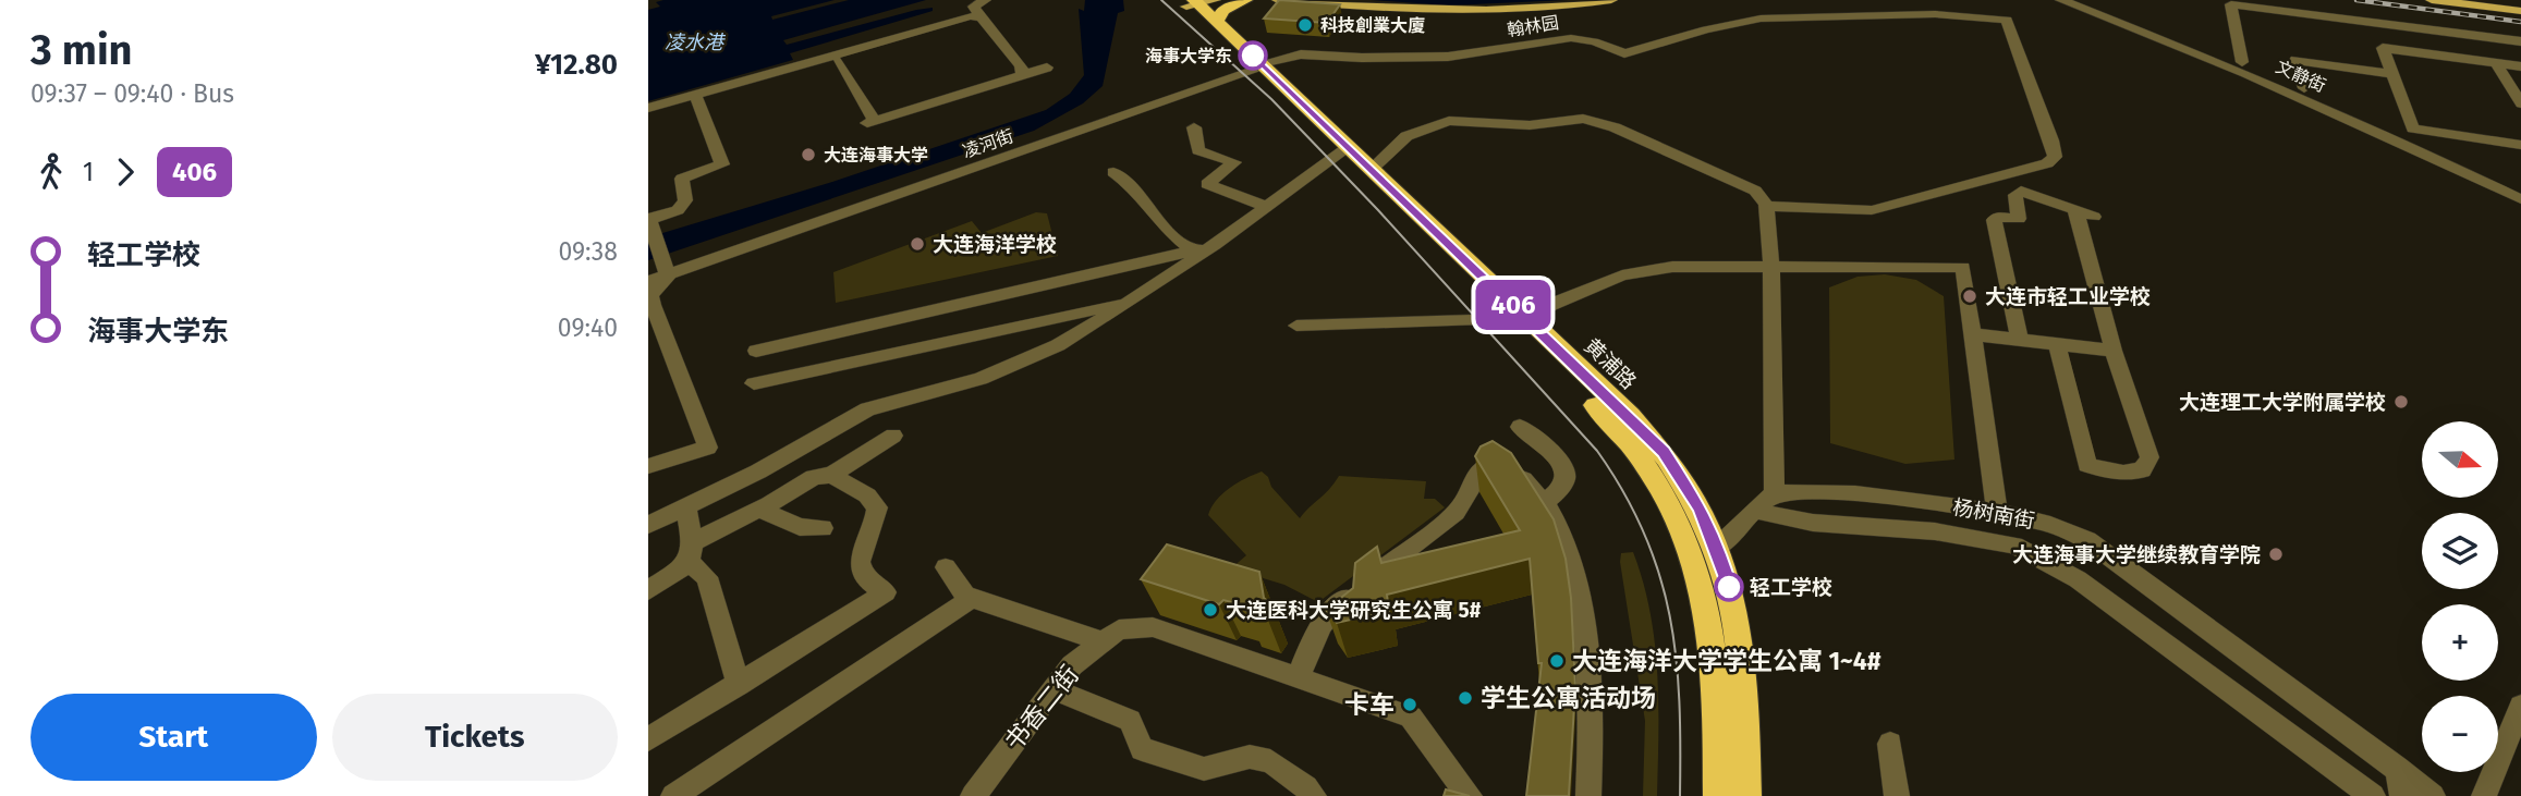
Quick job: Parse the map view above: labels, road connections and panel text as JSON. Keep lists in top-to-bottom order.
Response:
{
  "streets": {
    "highway": ["黄浦路"],
    "street": [
      "翰林园",
      "文静街",
      "凌河街",
      "杨树南街",
      "书香二街"
    ]
  },
  "crossings": [
    ["翰林园", "凌河街"],
    ["翰林园", "黄浦路"],
    ["凌河街", "黄浦路"]
  ],
  "water": ["凌水港"],
  "places": [
    "科技創業大廈",
    "海事大学东",
    "大连海事大学",
    "大连海洋学校",
    "大连市轻工业学校",
    "大连理工大学附属学校",
    "大连海事大学继续教育学院",
    "轻工学校",
    "大连医科大学研究生公寓 5#",
    "大连海洋大学学生公寓 1~4#",
    "学生公寓活动场",
    "卡车"
  ],
  "lines": ["bus line 406"],
  "north": "right",
  "page": {
    "heading": ["3 min", "09:37 – 09:40 · Bus", "¥12.80"],
    "on_map": "406",
    "legs": ["1", "406"],
    "list": [
      {
        "name": "轻工学校",
        "value": "09:38"
      },
      {
        "name": "海事大学东",
        "value": "09:40"
      }
    ],
    "map_buttons": ["+", "−"],
    "buttons": ["Start", "Tickets"]
  }
}
